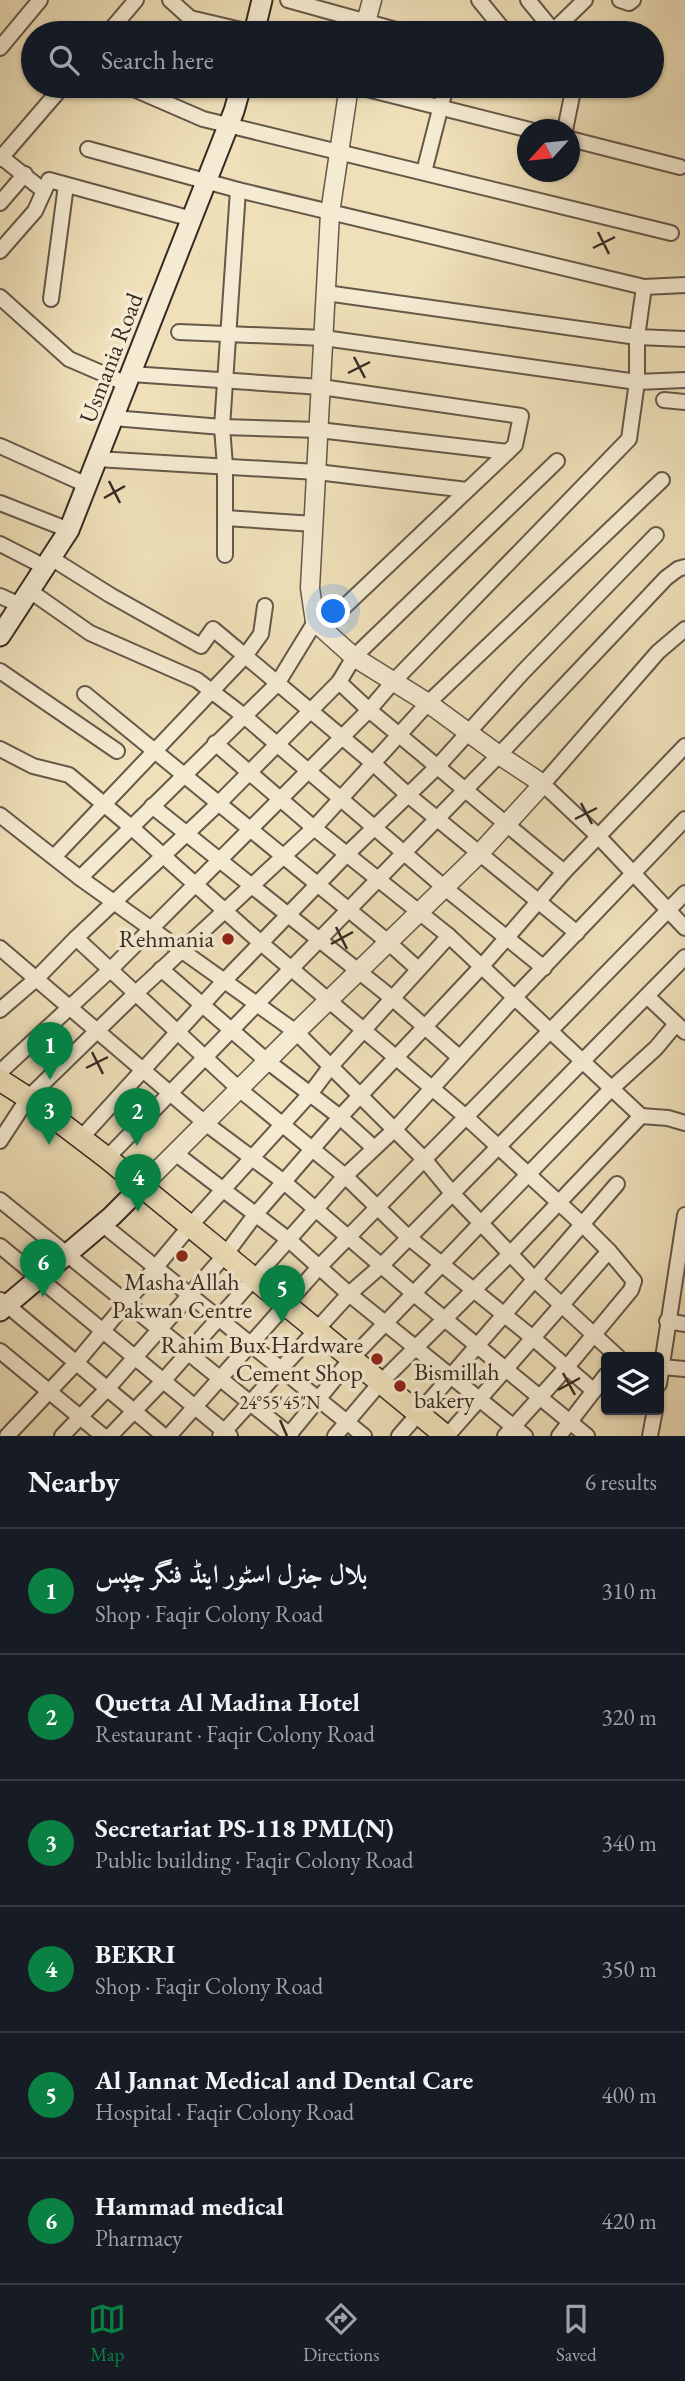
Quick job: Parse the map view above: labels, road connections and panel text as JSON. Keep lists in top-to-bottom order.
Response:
{
  "streets": {
    "main road": ["Usmania Road"]
  },
  "places": [
    "Rehmania",
    "Masha Allah Pakwan Centre",
    "Rahim Bux Hardware Cement Shop",
    "Bismillah bakery"
  ],
  "north": "bottom left",
  "page": {
    "search": "Search here",
    "pins": [
      "1",
      "3",
      "2",
      "4",
      "6",
      "5"
    ],
    "heading": ["Nearby", "6 results"],
    "list": [
      {
        "mark": "1",
        "name": "بلال جنرل اسٹور اینڈ فنگر چپس",
        "note": "Shop · Faqir Colony Road",
        "value": "310 m"
      },
      {
        "mark": "2",
        "name": "Quetta Al Madina Hotel",
        "note": "Restaurant · Faqir Colony Road",
        "value": "320 m"
      },
      {
        "mark": "3",
        "name": "Secretariat PS-118 PML(N)",
        "note": "Public building · Faqir Colony Road",
        "value": "340 m"
      },
      {
        "mark": "4",
        "name": "BEKRI",
        "note": "Shop · Faqir Colony Road",
        "value": "350 m"
      },
      {
        "mark": "5",
        "name": "Al Jannat Medical and Dental Care",
        "note": "Hospital · Faqir Colony Road",
        "value": "400 m"
      },
      {
        "mark": "6",
        "name": "Hammad medical",
        "note": "Pharmacy",
        "value": "420 m"
      }
    ],
    "nav": ["Map", "Directions", "Saved"]
  },
  "coordinates": ["24°55'45\"N"]
}
